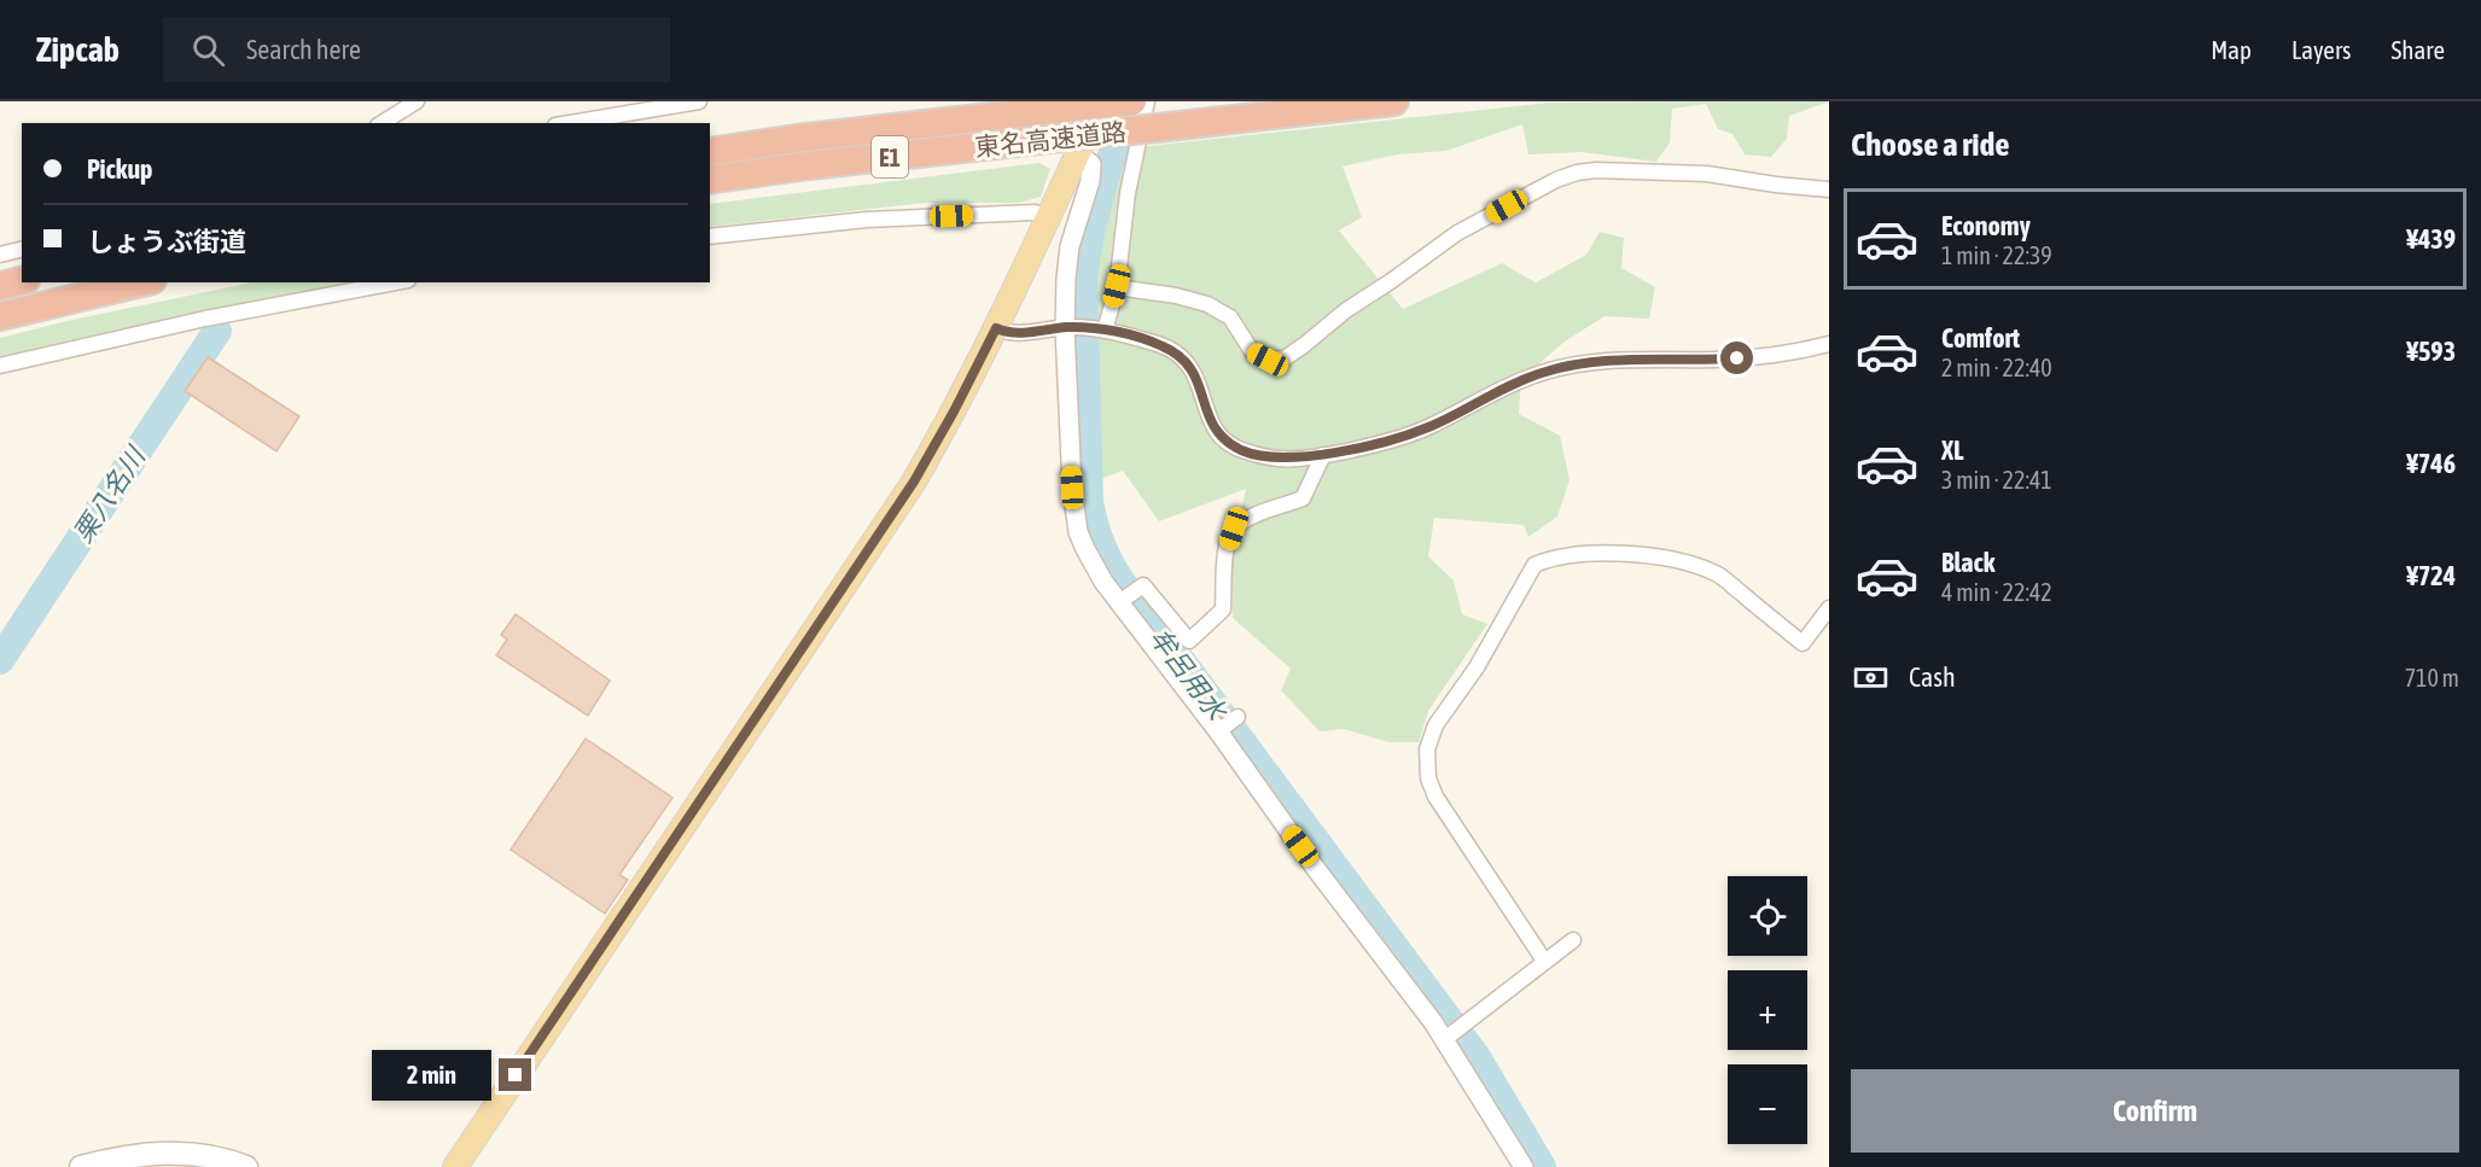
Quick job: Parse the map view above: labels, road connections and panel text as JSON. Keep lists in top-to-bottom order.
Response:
{
  "streets": {
    "highway": ["東名高速道路", "E1"]
  },
  "water": ["栗八名川", "牟呂用水"],
  "page": {
    "header": "Zipcab",
    "search": "Search here",
    "nav": ["Map", "Layers", "Share"],
    "heading": "Choose a ride",
    "banner": ["Pickup", "しょうぶ街道"],
    "list": [
      {
        "name": "Economy",
        "note": "1 min · 22:39",
        "value": "¥439"
      },
      {
        "name": "Comfort",
        "note": "2 min · 22:40",
        "value": "¥593"
      },
      {
        "name": "XL",
        "note": "3 min · 22:41",
        "value": "¥746"
      },
      {
        "name": "Black",
        "note": "4 min · 22:42",
        "value": "¥724"
      }
    ],
    "pay": ["Cash", "710 m"],
    "map_buttons": ["+", "−"],
    "bubble": "2 min",
    "buttons": "Confirm"
  }
}
